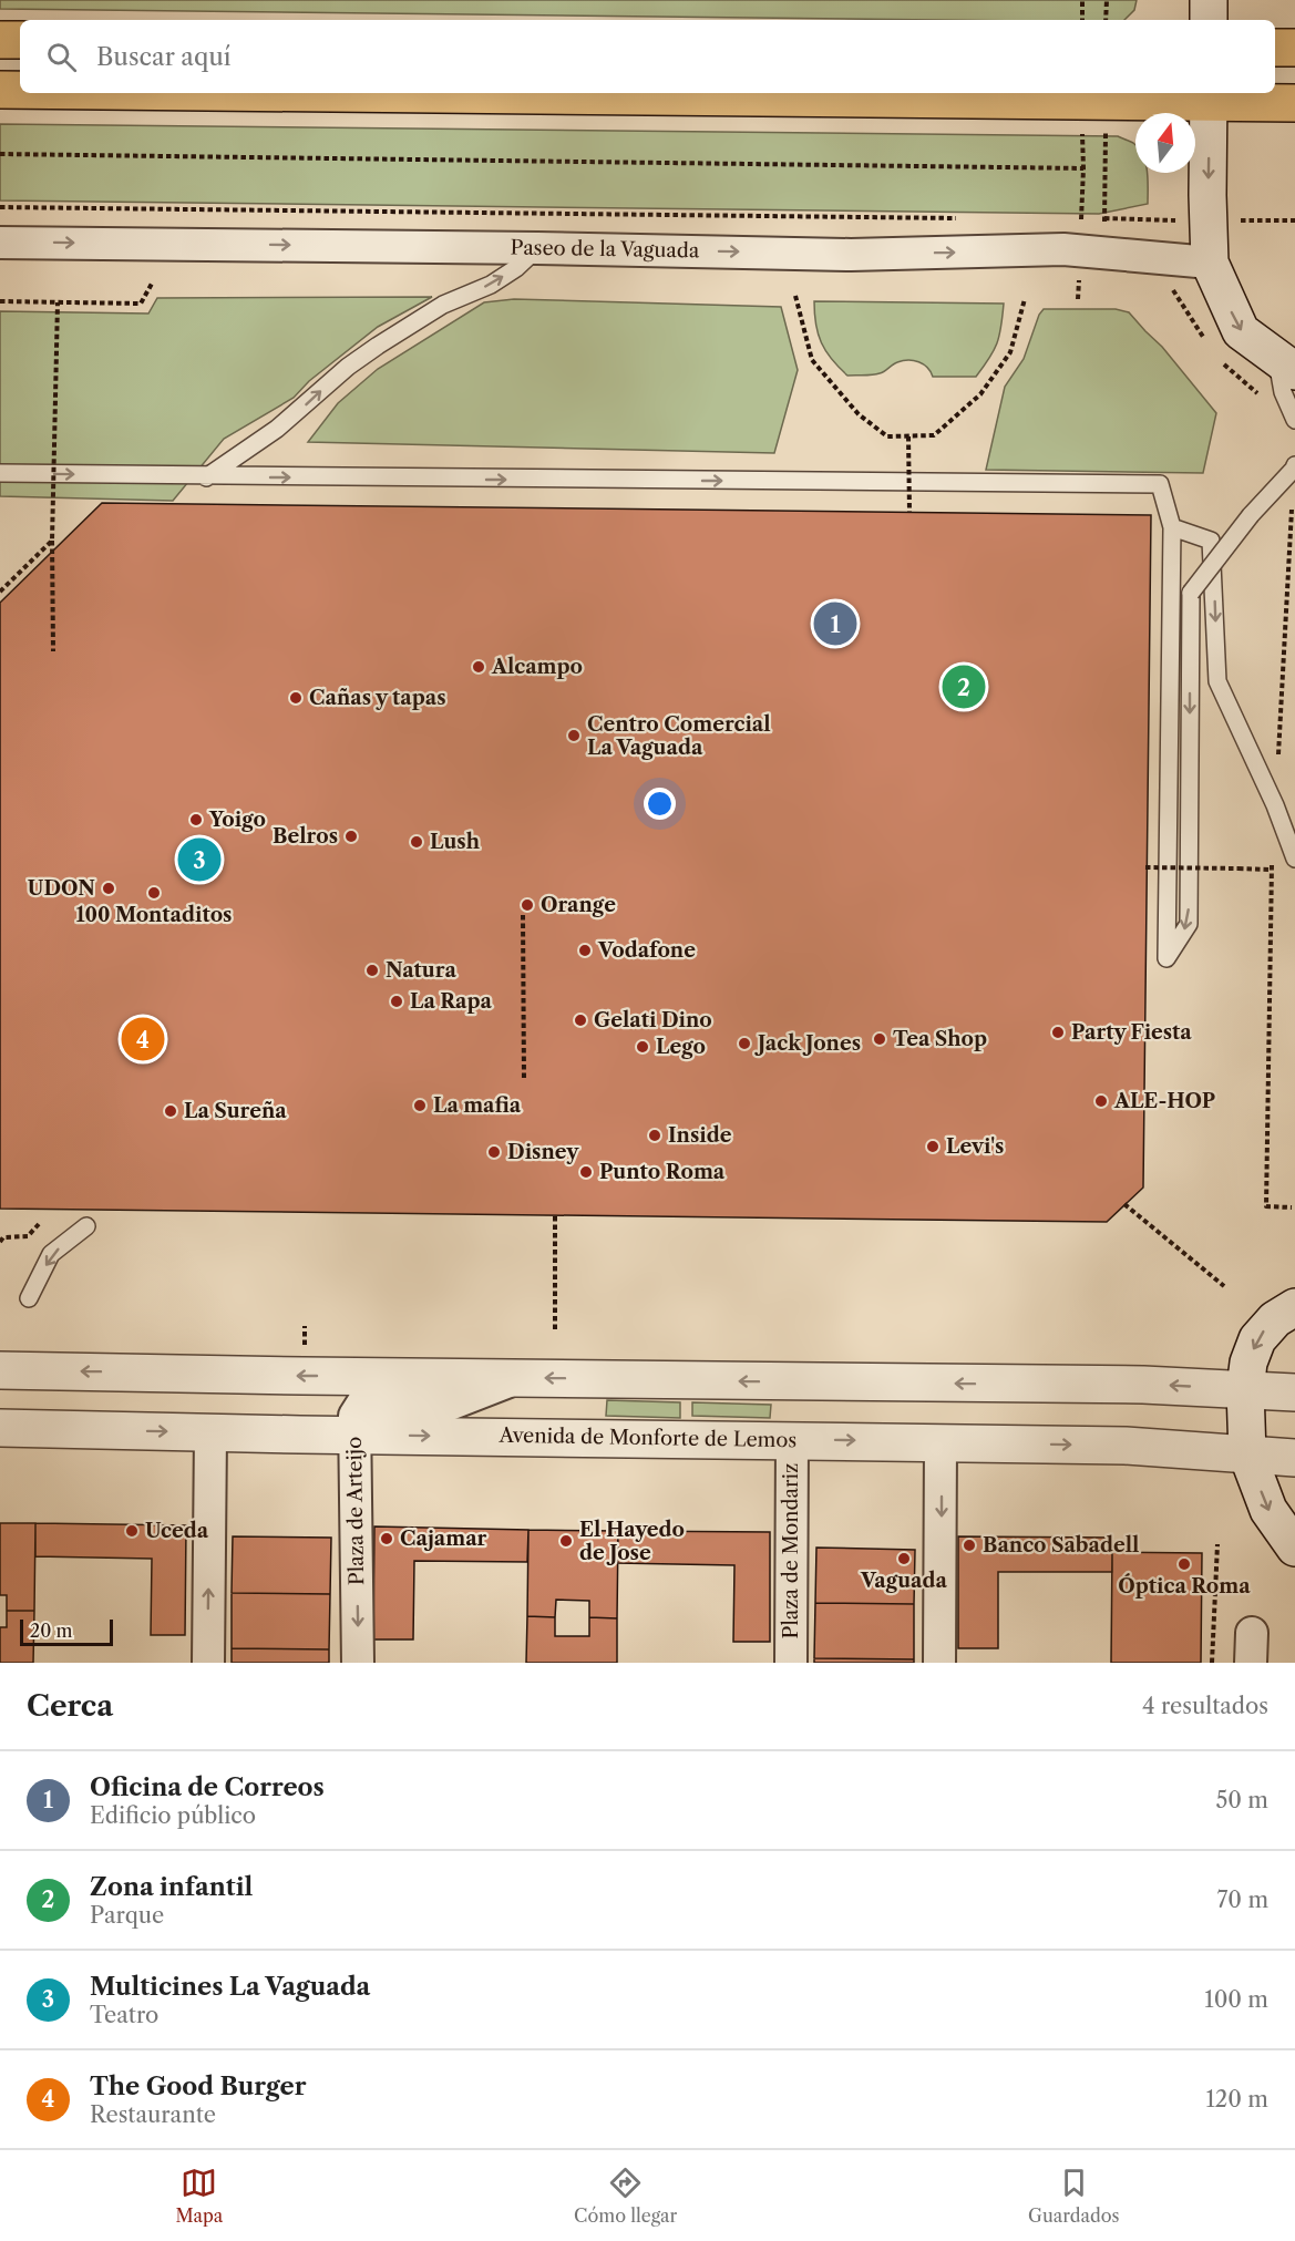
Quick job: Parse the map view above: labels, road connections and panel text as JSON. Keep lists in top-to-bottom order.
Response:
{
  "streets": {
    "street": [
      "Paseo de la Vaguada",
      "Avenida de Monforte de Lemos",
      "Plaza de Arteijo",
      "Plaza de Mondariz"
    ]
  },
  "crossings": [
    ["Avenida de Monforte de Lemos", "Plaza de Arteijo"],
    ["Avenida de Monforte de Lemos", "Plaza de Mondariz"]
  ],
  "one_way": ["Paseo de la Vaguada"],
  "places": [
    "Alcampo",
    "Cañas y tapas",
    "Centro Comercial La Vaguada",
    "Yoigo",
    "Belros",
    "Lush",
    "UDON",
    "100 Montaditos",
    "Orange",
    "Vodafone",
    "Natura",
    "La Rapa",
    "Gelati Dino",
    "Party Fiesta",
    "Tea Shop",
    "Jack Jones",
    "Lego",
    "ALE-HOP",
    "La mafia",
    "La Sureña",
    "Inside",
    "Levi's",
    "Disney",
    "Punto Roma",
    "Uceda",
    "Cajamar",
    "El Hayedo de Jose",
    "Banco Sabadell",
    "Vaguada",
    "Óptica Roma"
  ],
  "scale_bar": "20 m",
  "north": "top",
  "page": {
    "search": "Buscar aquí",
    "pins": [
      "1",
      "2",
      "3",
      "4"
    ],
    "scale": "20 m",
    "heading": ["Cerca", "4 resultados"],
    "list": [
      {
        "mark": "1",
        "name": "Oficina de Correos",
        "note": "Edificio público",
        "value": "50 m"
      },
      {
        "mark": "2",
        "name": "Zona infantil",
        "note": "Parque",
        "value": "70 m"
      },
      {
        "mark": "3",
        "name": "Multicines La Vaguada",
        "note": "Teatro",
        "value": "100 m"
      },
      {
        "mark": "4",
        "name": "The Good Burger",
        "note": "Restaurante",
        "value": "120 m"
      }
    ],
    "nav": ["Mapa", "Cómo llegar", "Guardados"]
  }
}
